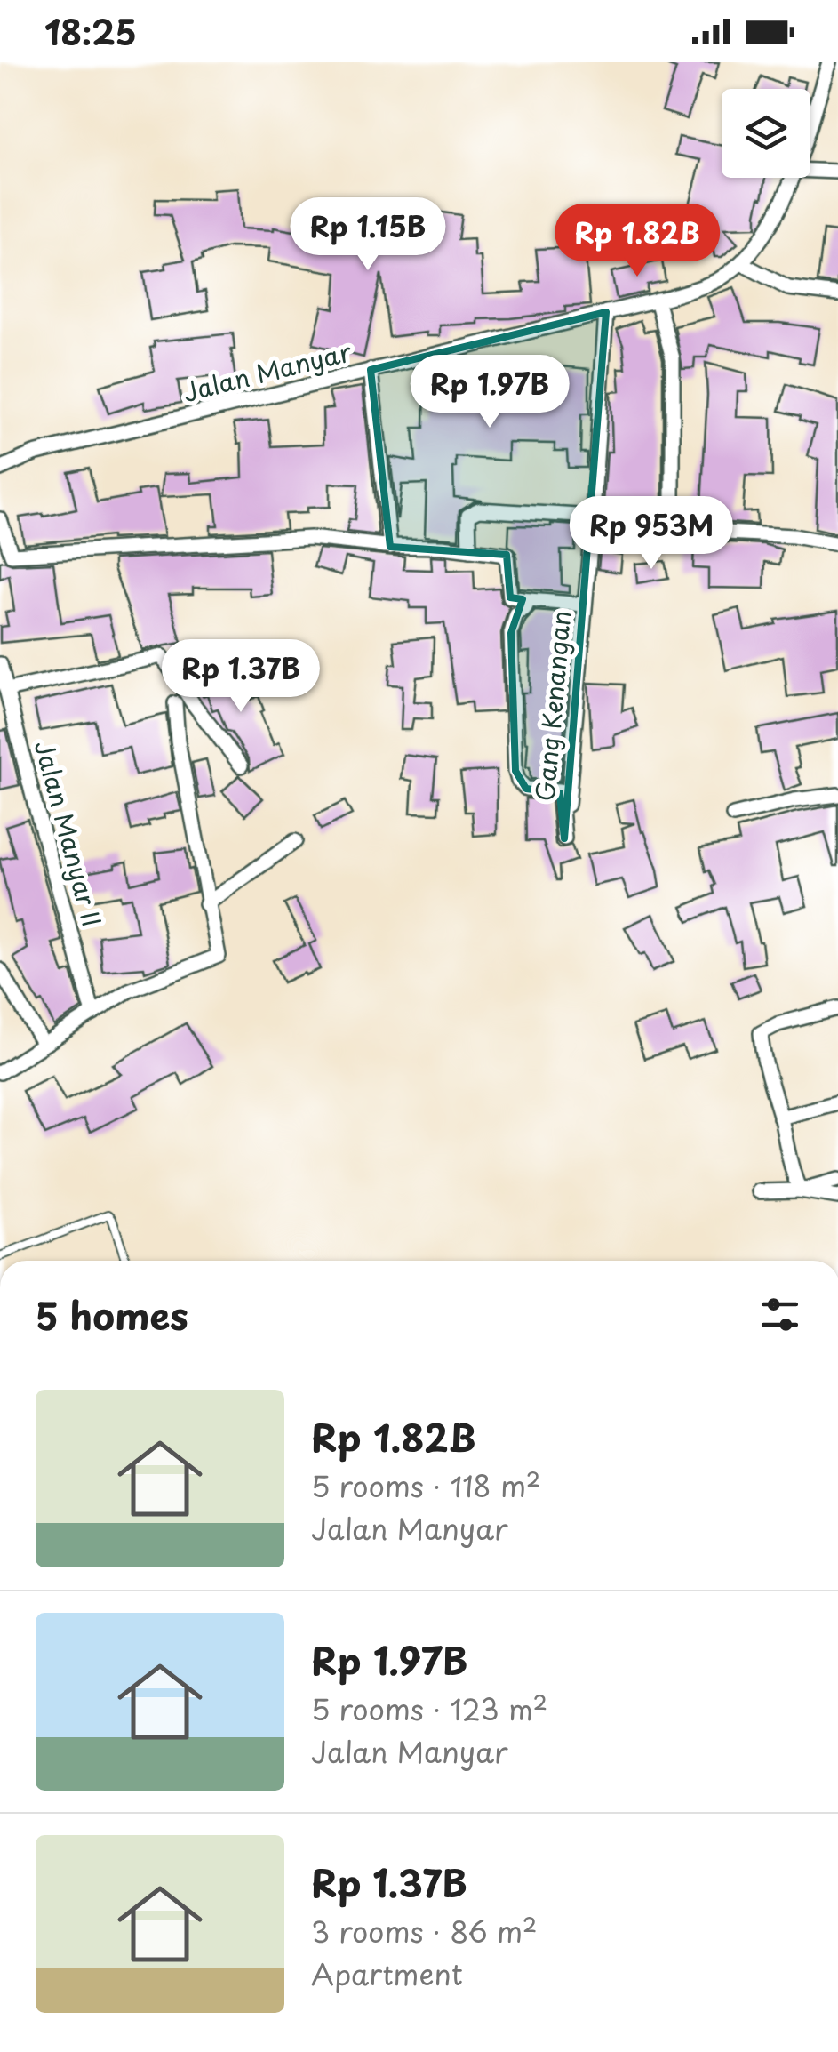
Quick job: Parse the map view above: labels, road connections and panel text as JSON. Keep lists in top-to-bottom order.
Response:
{
  "streets": {
    "street": ["Jalan Manyar", "Gang Kenangan", "Jalan Manyar II"]
  },
  "crossings": [
    ["Jalan Manyar", "Gang Kenangan"]
  ],
  "page": {
    "status": "18:25",
    "price": [
      "Rp 1.15B",
      "Rp 1.82B",
      "Rp 1.97B",
      "Rp 953M",
      "Rp 1.37B"
    ],
    "heading": "5 homes",
    "list": [
      {
        "name": "Rp 1.82B",
        "note": "5 rooms · 118 m² · Jalan Manyar"
      },
      {
        "name": "Rp 1.97B",
        "note": "5 rooms · 123 m² · Jalan Manyar"
      },
      {
        "name": "Rp 1.37B",
        "note": "3 rooms · 86 m² · Apartment"
      }
    ]
  }
}
